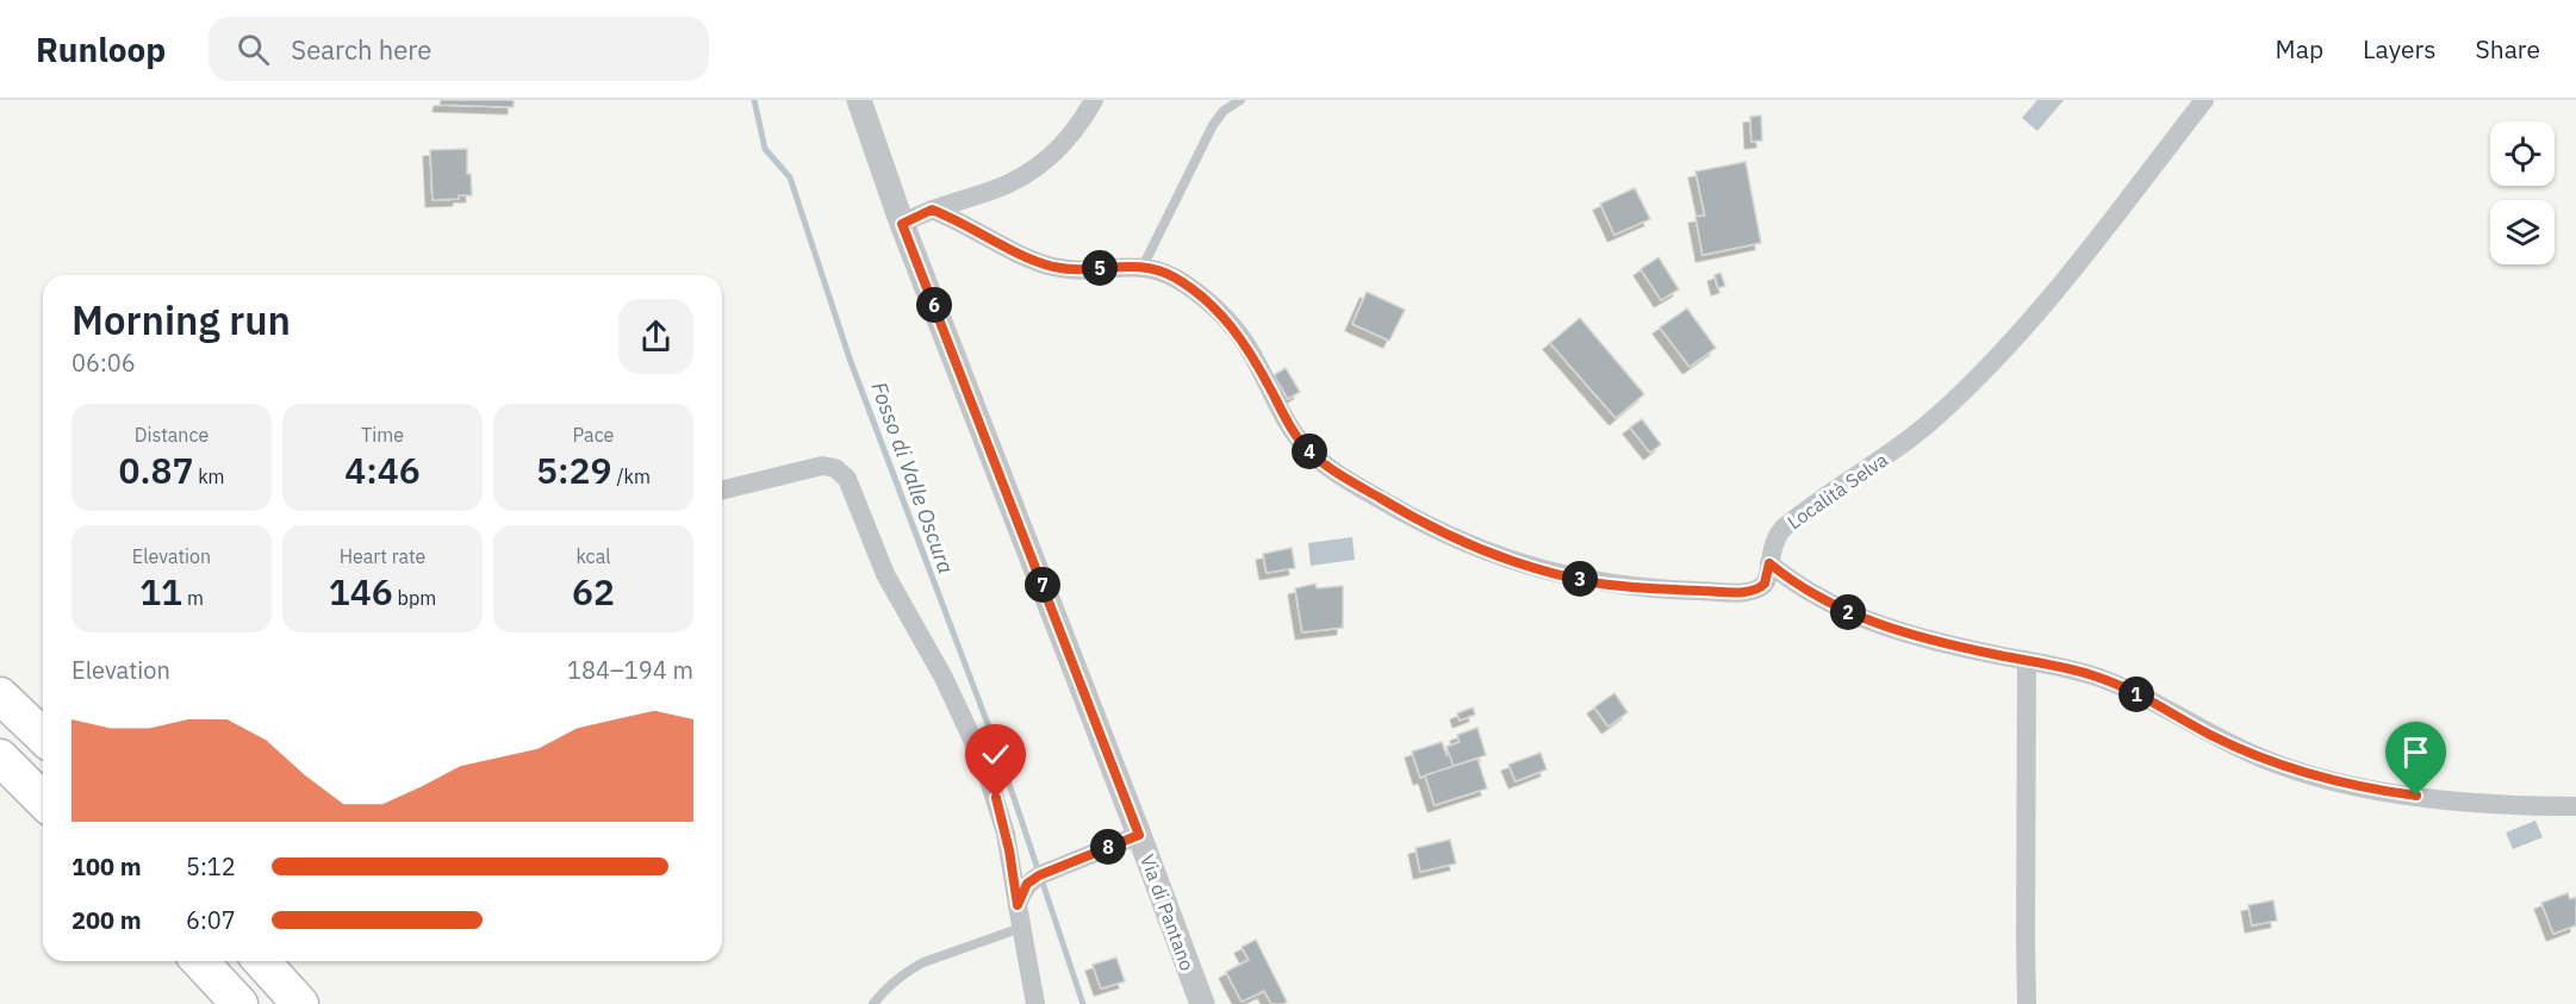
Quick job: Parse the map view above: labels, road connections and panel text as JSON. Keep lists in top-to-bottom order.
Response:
{
  "streets": {
    "street": ["Località Selva", "Via di Pantano"]
  },
  "water": ["Fosso di Valle Oscura"],
  "page": {
    "header": "Runloop",
    "search": "Search here",
    "nav": ["Map", "Layers", "Share"],
    "pins": [
      "5",
      "6",
      "4",
      "3",
      "7",
      "2",
      "1",
      "8"
    ],
    "heading": ["Morning run", "06:06"],
    "stats": [
      ["Distance", "0.87 km"],
      ["Time", "4:46"],
      ["Pace", "5:29 /km"],
      ["Elevation", "11 m"],
      ["Heart rate", "146 bpm"],
      ["kcal", "62"]
    ],
    "chart": ["Elevation", "184–194 m"],
    "list": [
      {
        "name": "100 m",
        "note": "5:12"
      },
      {
        "name": "200 m",
        "note": "6:07"
      }
    ]
  }
}
